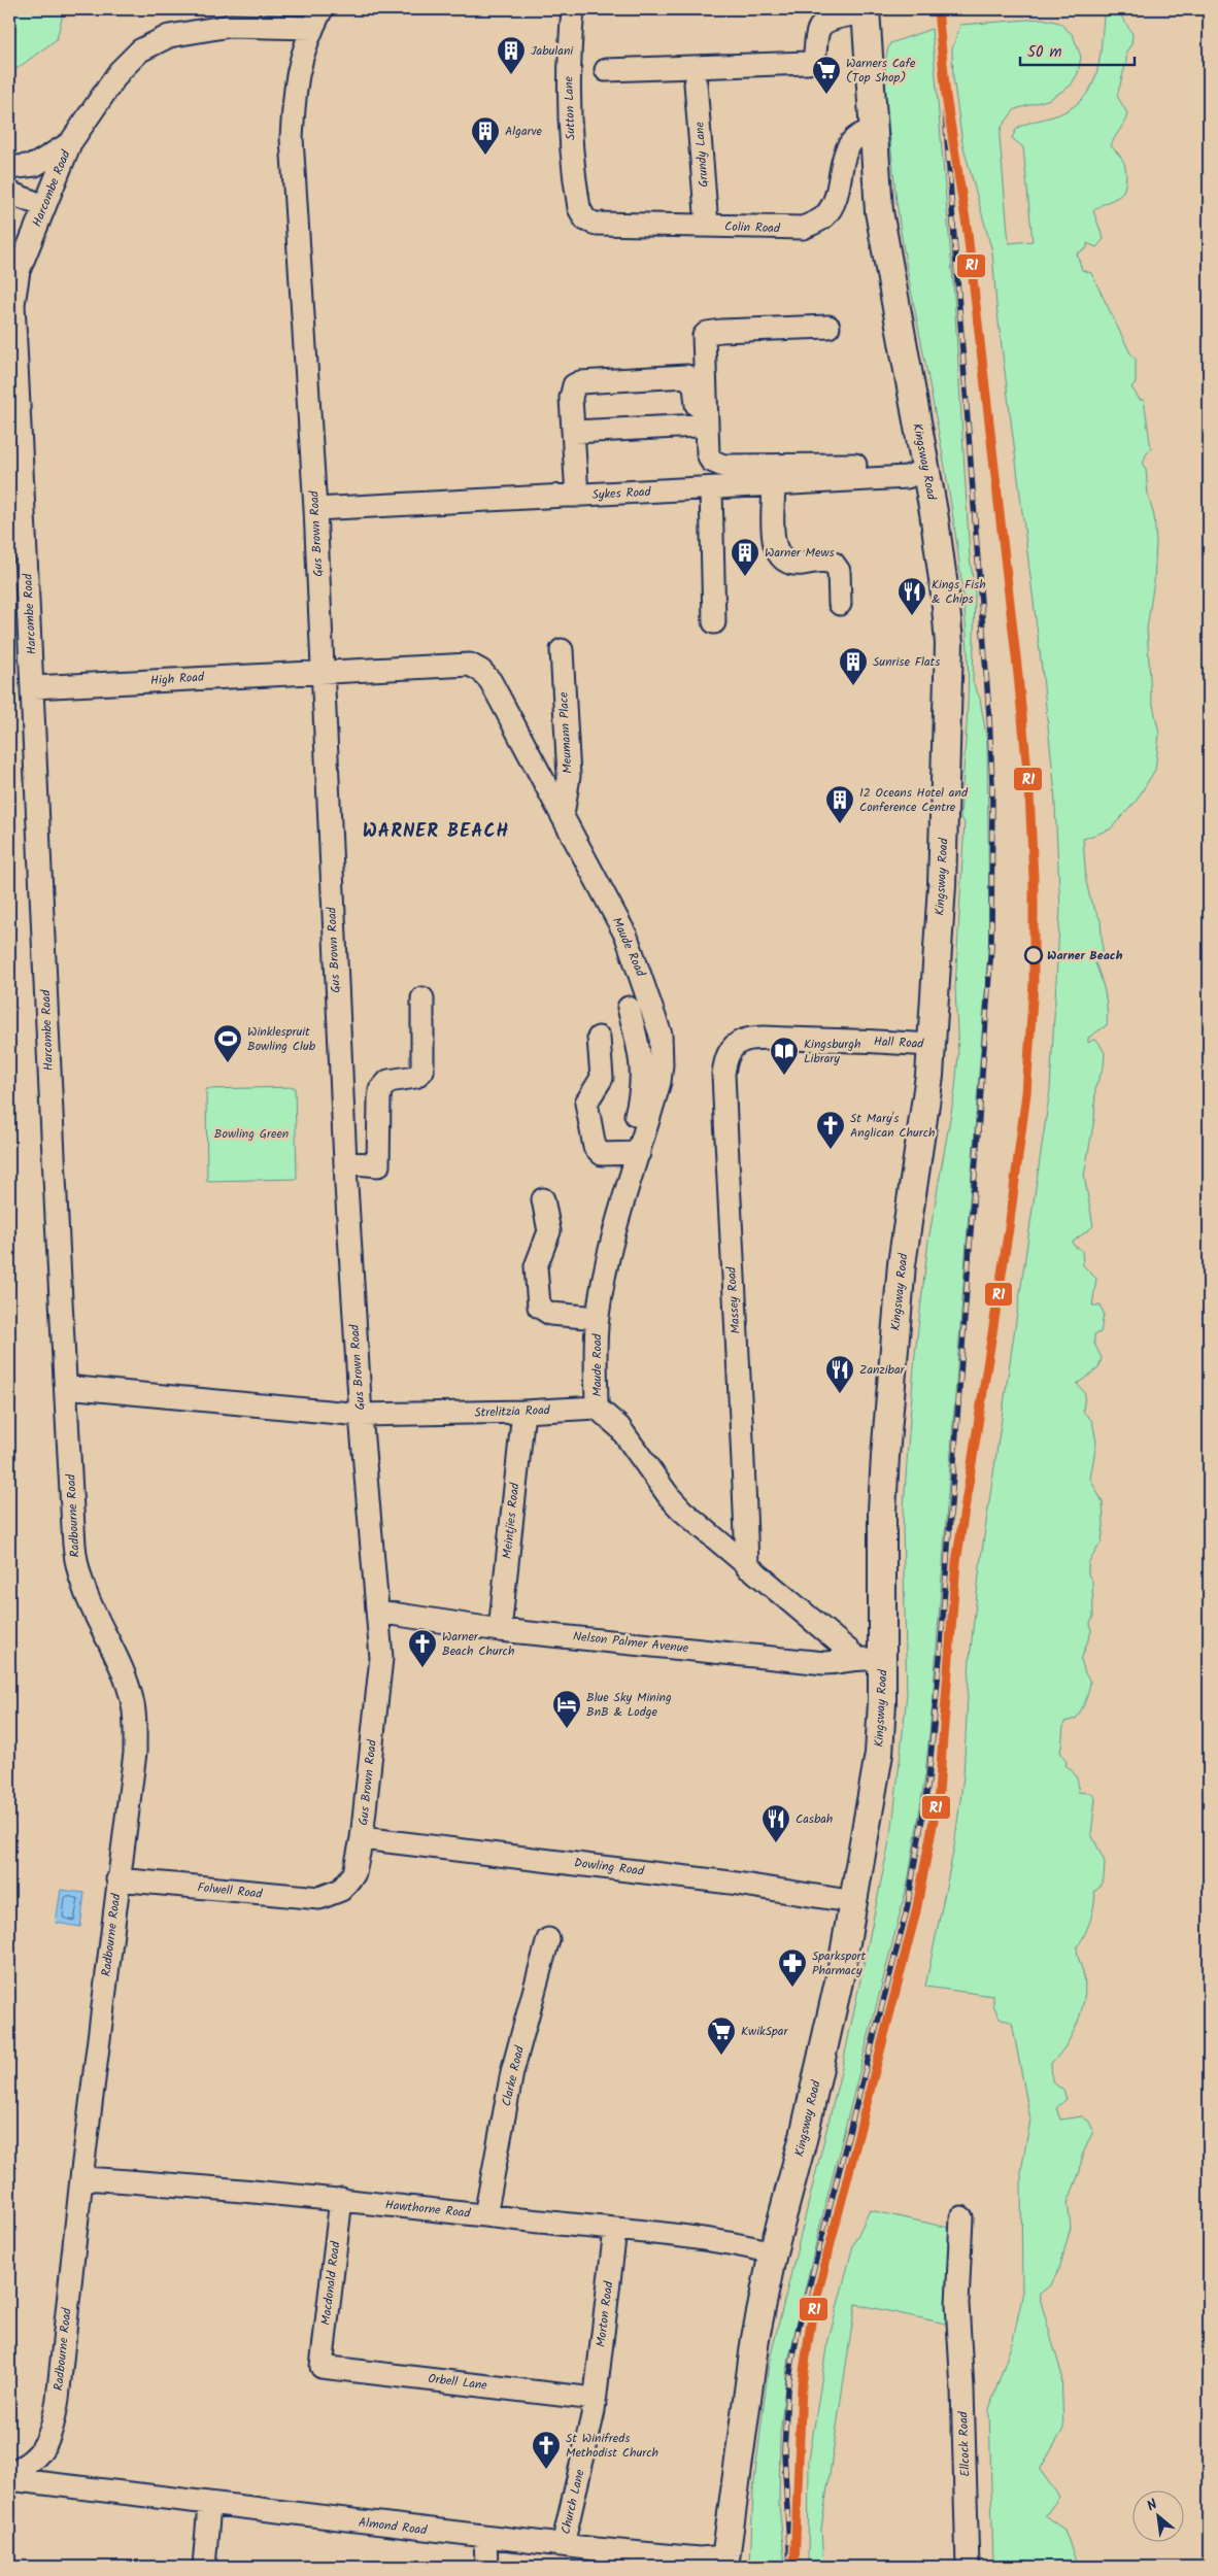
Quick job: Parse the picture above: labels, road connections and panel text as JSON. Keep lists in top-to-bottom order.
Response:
{
  "streets": {
    "main road": ["Kingsway Road"],
    "street": [
      "Sutton Lane",
      "Grundy Lane",
      "Harcombe Road",
      "Colin Road",
      "Sykes Road",
      "Gus Brown Road",
      "High Road",
      "Meumann Place",
      "Maude Road",
      "Hall Road",
      "Massey Road",
      "Strelitzia Road",
      "Radbourne Road",
      "Meintjies Road",
      "Nelson Palmer Avenue",
      "Dowling Road",
      "Folwell Road",
      "Clarke Road",
      "Hawthorne Road",
      "Macdonald Road",
      "Morton Road",
      "Orbell Lane",
      "Ellcock Road",
      "Church Lane",
      "Almond Road"
    ]
  },
  "crossings": [
    ["Sutton Lane", "Colin Road"],
    ["Grundy Lane", "Colin Road"],
    ["Harcombe Road", "Gus Brown Road"],
    ["Harcombe Road", "High Road"],
    ["Harcombe Road", "Strelitzia Road"],
    ["Harcombe Road", "Radbourne Road"],
    ["Colin Road", "Kingsway Road"],
    ["Kingsway Road", "Sykes Road"],
    ["Kingsway Road", "Hall Road"],
    ["Kingsway Road", "Nelson Palmer Avenue"],
    ["Kingsway Road", "Dowling Road"],
    ["Kingsway Road", "Hawthorne Road"],
    ["Kingsway Road", "Almond Road"],
    ["Sykes Road", "Gus Brown Road"],
    ["Gus Brown Road", "High Road"],
    ["Gus Brown Road", "Maude Road"],
    ["Gus Brown Road", "Strelitzia Road"],
    ["Gus Brown Road", "Nelson Palmer Avenue"],
    ["Gus Brown Road", "Dowling Road"],
    ["Gus Brown Road", "Folwell Road"],
    ["High Road", "Maude Road"],
    ["Meumann Place", "Maude Road"],
    ["Maude Road", "Strelitzia Road"],
    ["Hall Road", "Massey Road"],
    ["Strelitzia Road", "Radbourne Road"],
    ["Strelitzia Road", "Meintjies Road"],
    ["Radbourne Road", "Folwell Road"],
    ["Radbourne Road", "Hawthorne Road"],
    ["Meintjies Road", "Nelson Palmer Avenue"],
    ["Clarke Road", "Hawthorne Road"],
    ["Hawthorne Road", "Macdonald Road"],
    ["Hawthorne Road", "Morton Road"],
    ["Macdonald Road", "Orbell Lane"],
    ["Morton Road", "Orbell Lane"],
    ["Morton Road", "Church Lane"],
    ["Orbell Lane", "Church Lane"],
    ["Church Lane", "Almond Road"]
  ],
  "districts": ["WARNER BEACH"],
  "parks": ["Bowling Green"],
  "places": {
    "building": [
      "Jabulani",
      "Algarve",
      "Warner Mews",
      "Sunrise Flats",
      "12 Oceans Hotel and Conference Centre"
    ],
    "supermarket": ["Warners Cafe (Top Shop)", "KwikSpar"],
    "restaurant": ["Kings Fish & Chips", "Zanzibar", "Casbah"],
    "other": ["Warner Beach"],
    "sports": ["Winklespruit Bowling Club"],
    "library": ["Kingsburgh Library"],
    "church": ["St Mary's Anglican Church", "Warner Beach Church", "St Winifreds Methodist Church"],
    "hotel": ["Blue Sky Mining BnB & Lodge"],
    "pharmacy": ["Sparksport Pharmacy"]
  },
  "lines": ["transit line R1"],
  "scale_bar": "50 m",
  "north": "top left"
}
